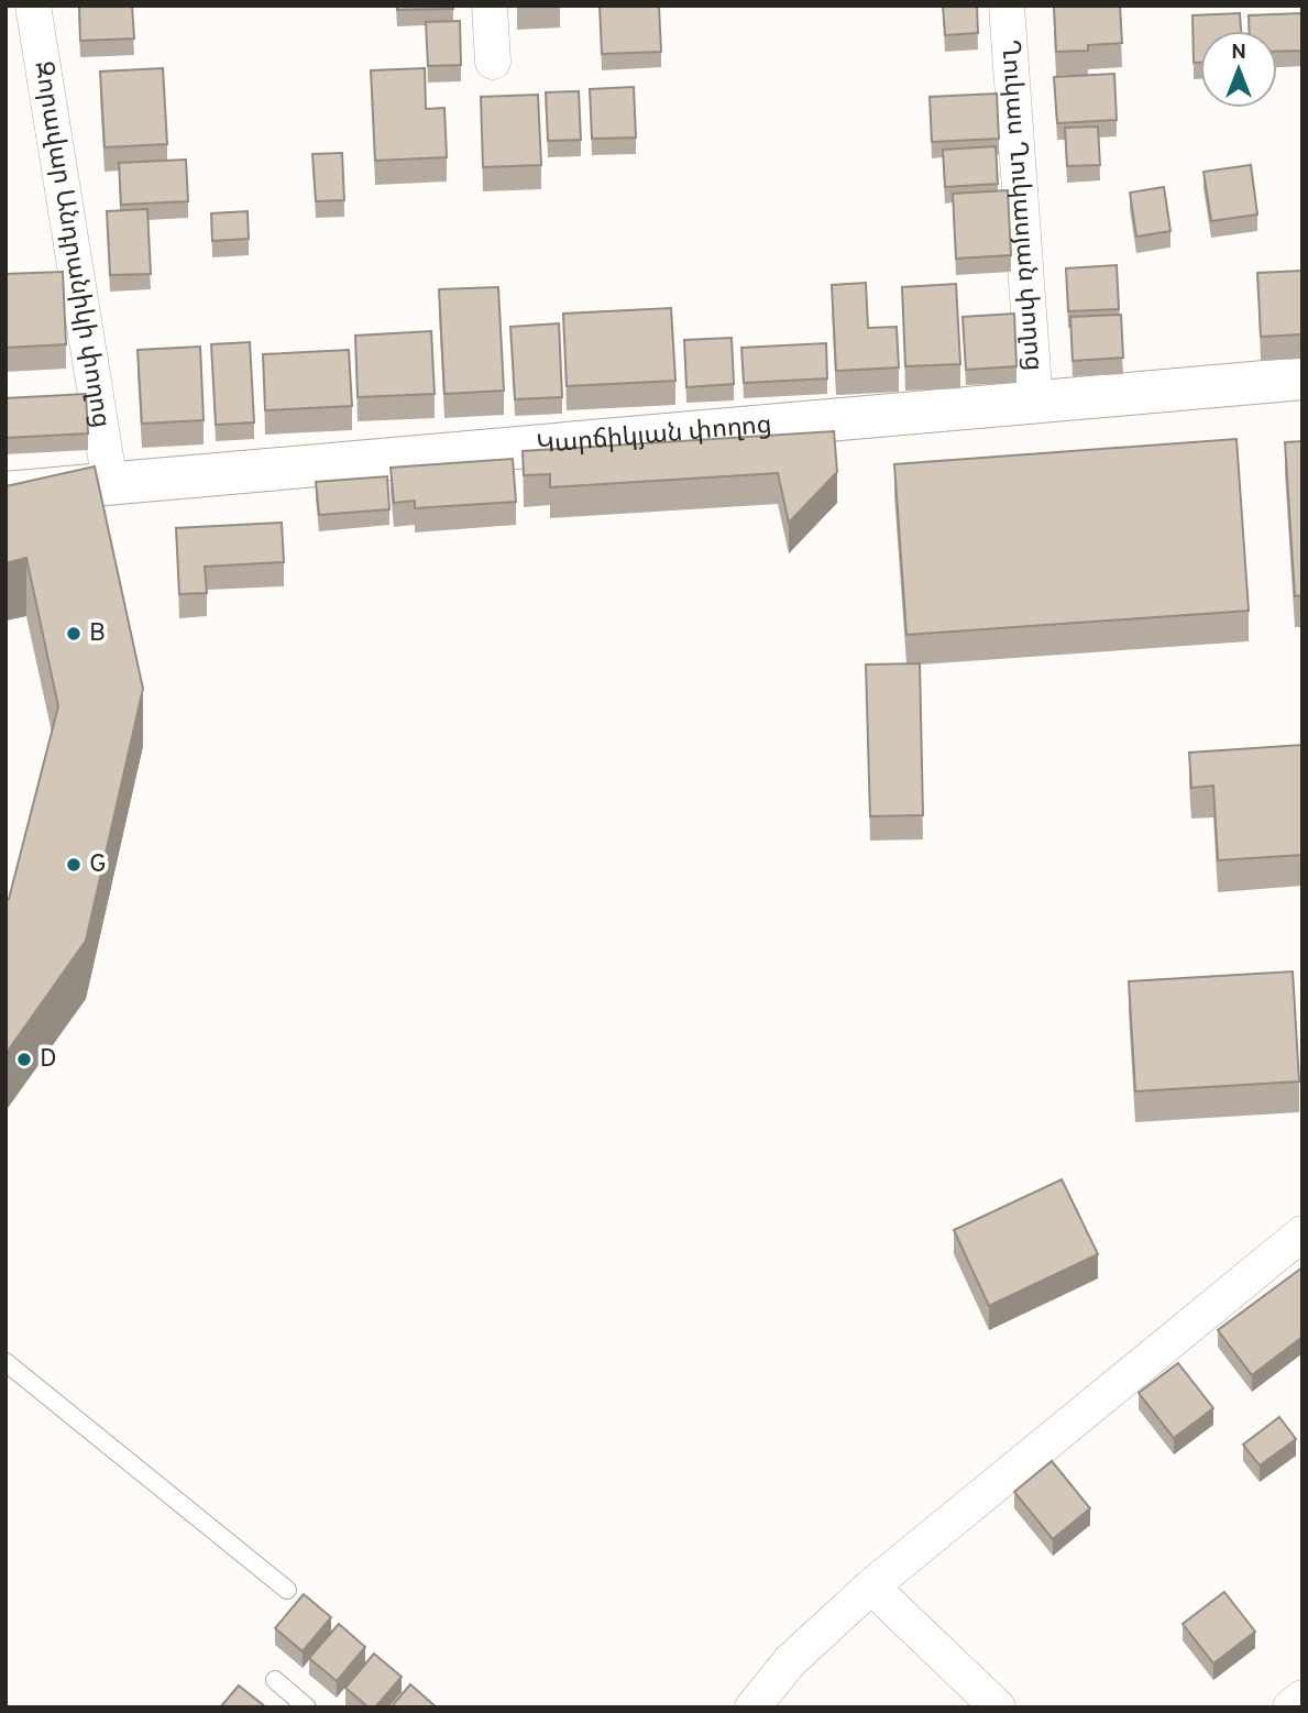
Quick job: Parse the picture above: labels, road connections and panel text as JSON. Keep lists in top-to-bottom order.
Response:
{
  "streets": {
    "street": ["Ղուկաս Ղուկասյան փողոց", "Զորավար Անդրանիկի փողոց", "Կարճիկյան փողոց"]
  },
  "crossings": [
    ["Ղուկաս Ղուկասյան փողոց", "Կարճիկյան փողոց"],
    ["Զորավար Անդրանիկի փողոց", "Կարճիկյան փողոց"]
  ],
  "places": ["B", "G", "D"],
  "north": "top"
}
